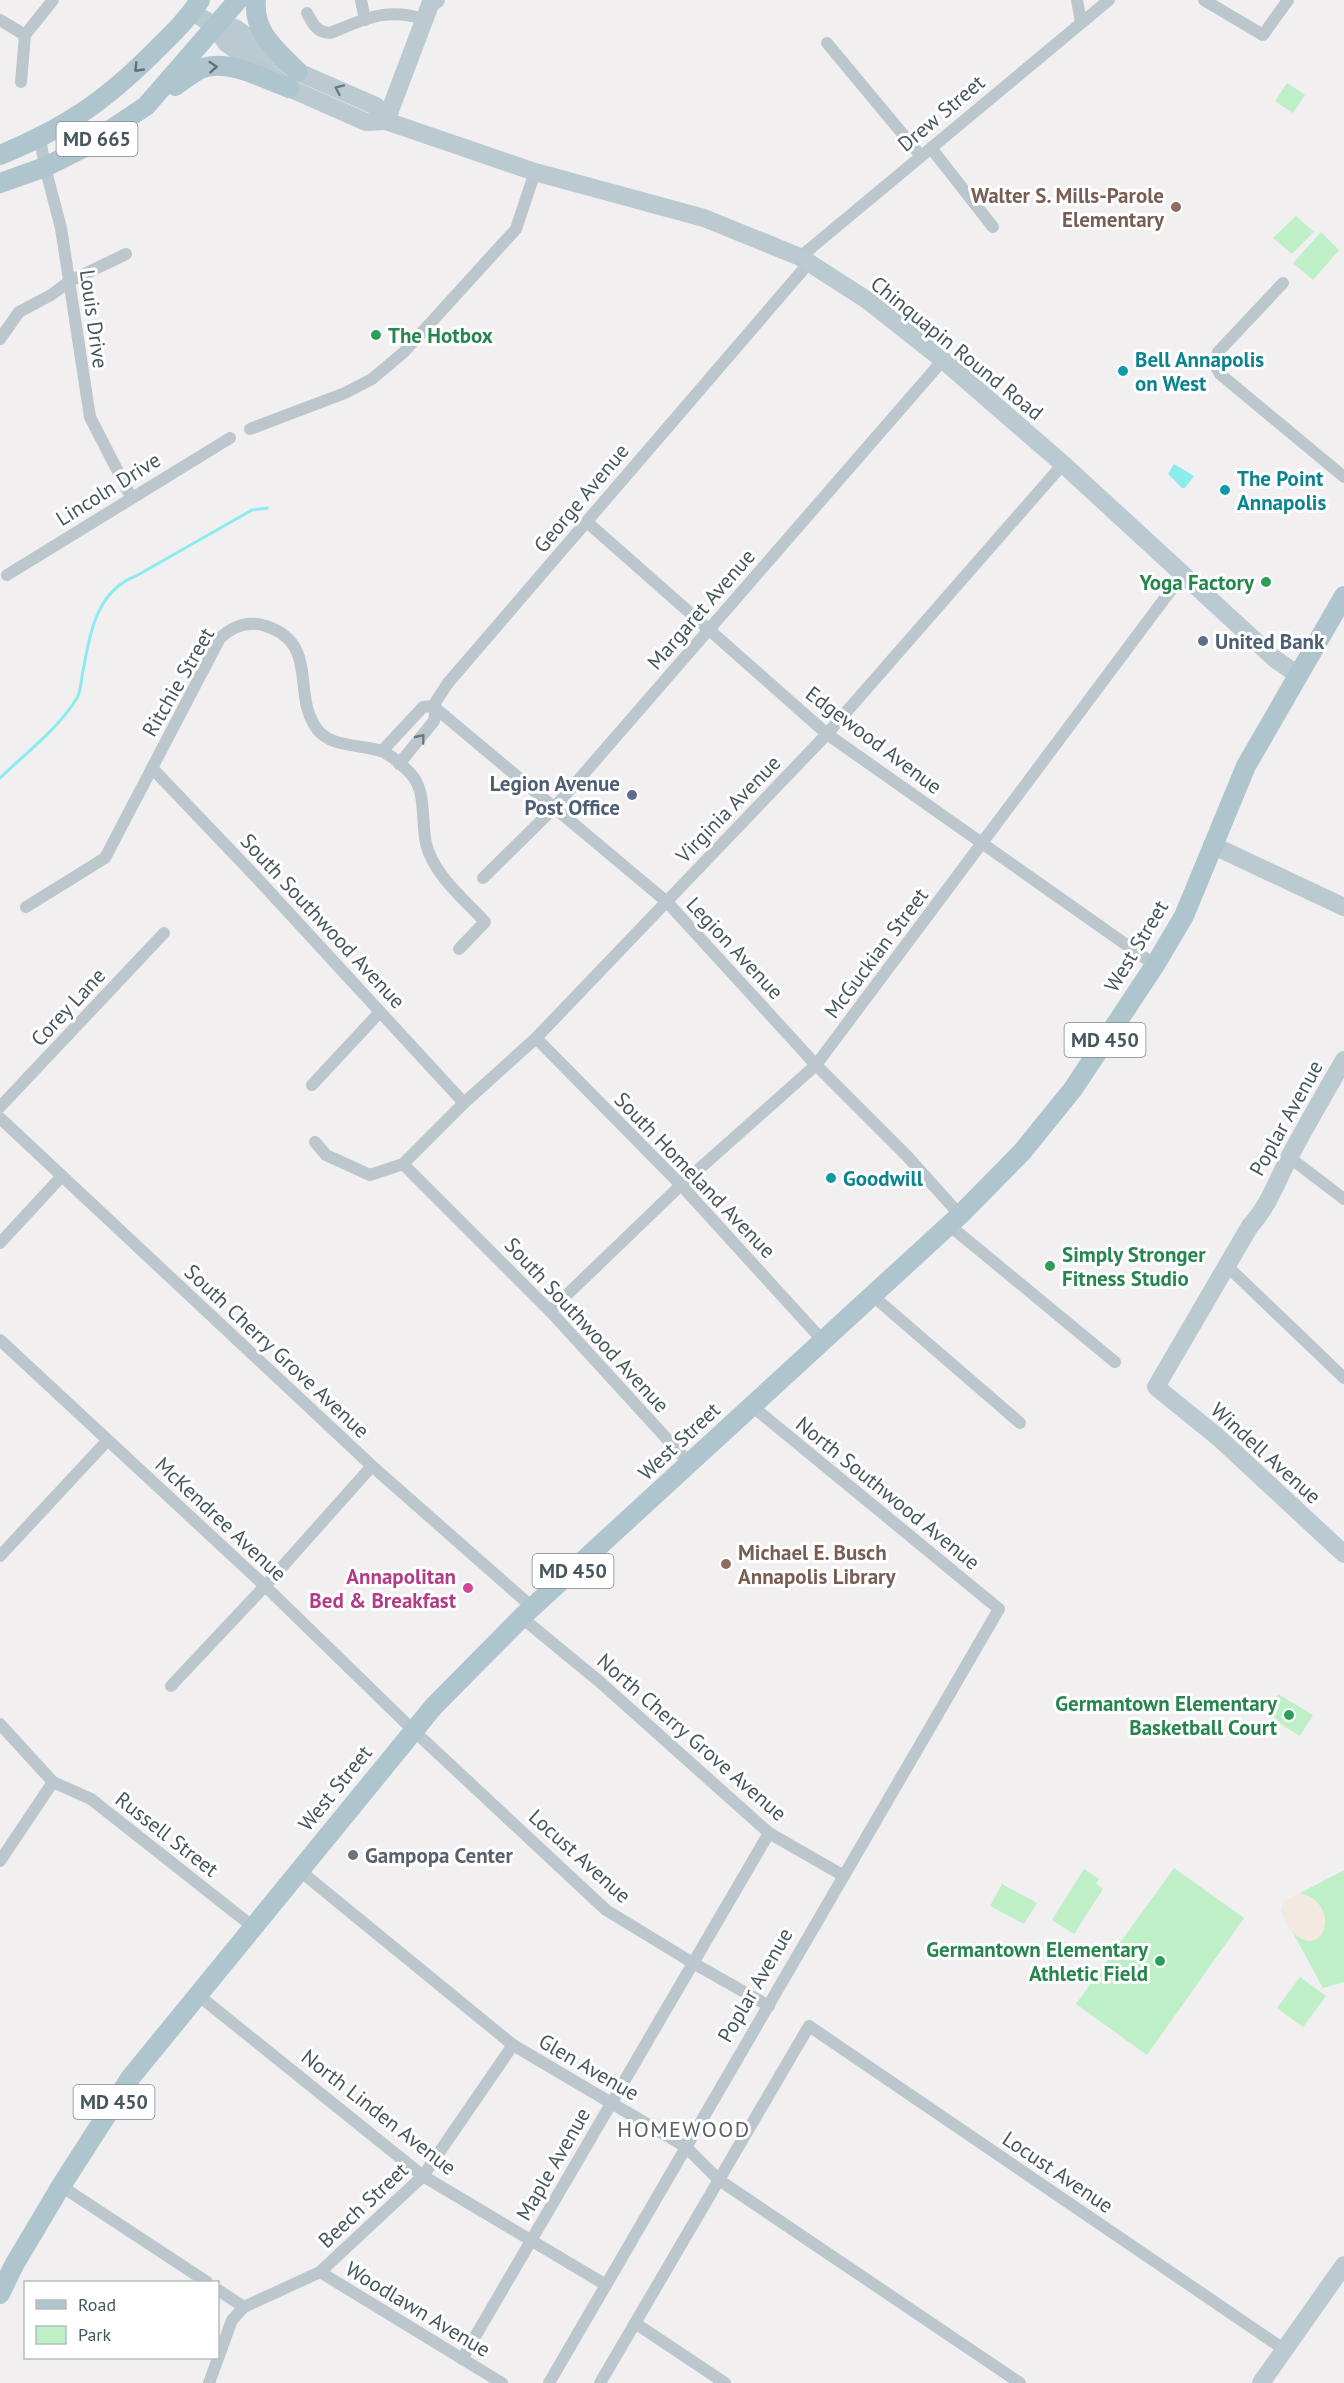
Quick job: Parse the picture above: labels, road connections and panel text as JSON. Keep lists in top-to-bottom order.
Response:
{
  "streets": {
    "main road": [
      "MD 665",
      "Chinquapin Round Road",
      "West Street",
      "MD 450",
      "Poplar Avenue",
      "Windell Avenue"
    ],
    "street": [
      "Drew Street",
      "Louis Drive",
      "Lincoln Drive",
      "George Avenue",
      "Margaret Avenue",
      "Ritchie Street",
      "Edgewood Avenue",
      "Virginia Avenue",
      "South Southwood Avenue",
      "Legion Avenue",
      "McGuckian Street",
      "Corey Lane",
      "South Homeland Avenue",
      "South Cherry Grove Avenue",
      "North Southwood Avenue",
      "McKendree Avenue",
      "North Cherry Grove Avenue",
      "Russell Street",
      "Locust Avenue",
      "Glen Avenue",
      "North Linden Avenue",
      "Maple Avenue",
      "Beech Street",
      "Woodlawn Avenue"
    ]
  },
  "crossings": [
    ["Drew Street", "Chinquapin Round Road"],
    ["Drew Street", "George Avenue"],
    ["MD 665", "Louis Drive"],
    ["MD 665", "Chinquapin Round Road"],
    ["Louis Drive", "Lincoln Drive"],
    ["Chinquapin Round Road", "George Avenue"],
    ["Chinquapin Round Road", "Margaret Avenue"],
    ["Chinquapin Round Road", "Virginia Avenue"],
    ["Chinquapin Round Road", "West Street"],
    ["Chinquapin Round Road", "McGuckian Street"],
    ["George Avenue", "Ritchie Street"],
    ["George Avenue", "Edgewood Avenue"],
    ["George Avenue", "Legion Avenue"],
    ["Margaret Avenue", "Edgewood Avenue"],
    ["Margaret Avenue", "Legion Avenue"],
    ["Ritchie Street", "South Southwood Avenue"],
    ["Edgewood Avenue", "Virginia Avenue"],
    ["Edgewood Avenue", "West Street"],
    ["Edgewood Avenue", "McGuckian Street"],
    ["Virginia Avenue", "South Southwood Avenue"],
    ["Virginia Avenue", "Legion Avenue"],
    ["Virginia Avenue", "South Homeland Avenue"],
    ["South Southwood Avenue", "West Street"],
    ["South Southwood Avenue", "McGuckian Street"],
    ["West Street", "Legion Avenue"],
    ["West Street", "South Homeland Avenue"],
    ["West Street", "South Cherry Grove Avenue"],
    ["West Street", "North Southwood Avenue"],
    ["West Street", "McKendree Avenue"],
    ["West Street", "North Cherry Grove Avenue"],
    ["West Street", "Russell Street"],
    ["West Street", "Locust Avenue"],
    ["West Street", "Glen Avenue"],
    ["West Street", "North Linden Avenue"],
    ["Legion Avenue", "McGuckian Street"],
    ["McGuckian Street", "South Homeland Avenue"],
    ["Poplar Avenue", "Windell Avenue"],
    ["Poplar Avenue", "North Southwood Avenue"],
    ["Poplar Avenue", "North Cherry Grove Avenue"],
    ["Poplar Avenue", "Locust Avenue"],
    ["Poplar Avenue", "Glen Avenue"],
    ["Poplar Avenue", "North Linden Avenue"],
    ["South Cherry Grove Avenue", "North Cherry Grove Avenue"],
    ["McKendree Avenue", "Locust Avenue"],
    ["North Cherry Grove Avenue", "Maple Avenue"],
    ["Locust Avenue", "Glen Avenue"],
    ["Locust Avenue", "Maple Avenue"],
    ["Glen Avenue", "Maple Avenue"],
    ["Glen Avenue", "Beech Street"],
    ["North Linden Avenue", "Maple Avenue"],
    ["North Linden Avenue", "Beech Street"],
    ["Maple Avenue", "Woodlawn Avenue"],
    ["Beech Street", "Woodlawn Avenue"]
  ],
  "districts": ["HOMEWOOD"],
  "places": [
    "Walter S. Mills-Parole Elementary",
    "The Hotbox",
    "Bell Annapolis on West",
    "The Point Annapolis",
    "Yoga Factory",
    "United Bank",
    "Legion Avenue Post Office",
    "Goodwill",
    "Simply Stronger Fitness Studio",
    "Michael E. Busch Annapolis Library",
    "Annapolitan Bed & Breakfast",
    "Germantown Elementary Basketball Court",
    "Gampopa Center",
    "Germantown Elementary Athletic Field"
  ],
  "legend": ["Road", "Park"]
}
